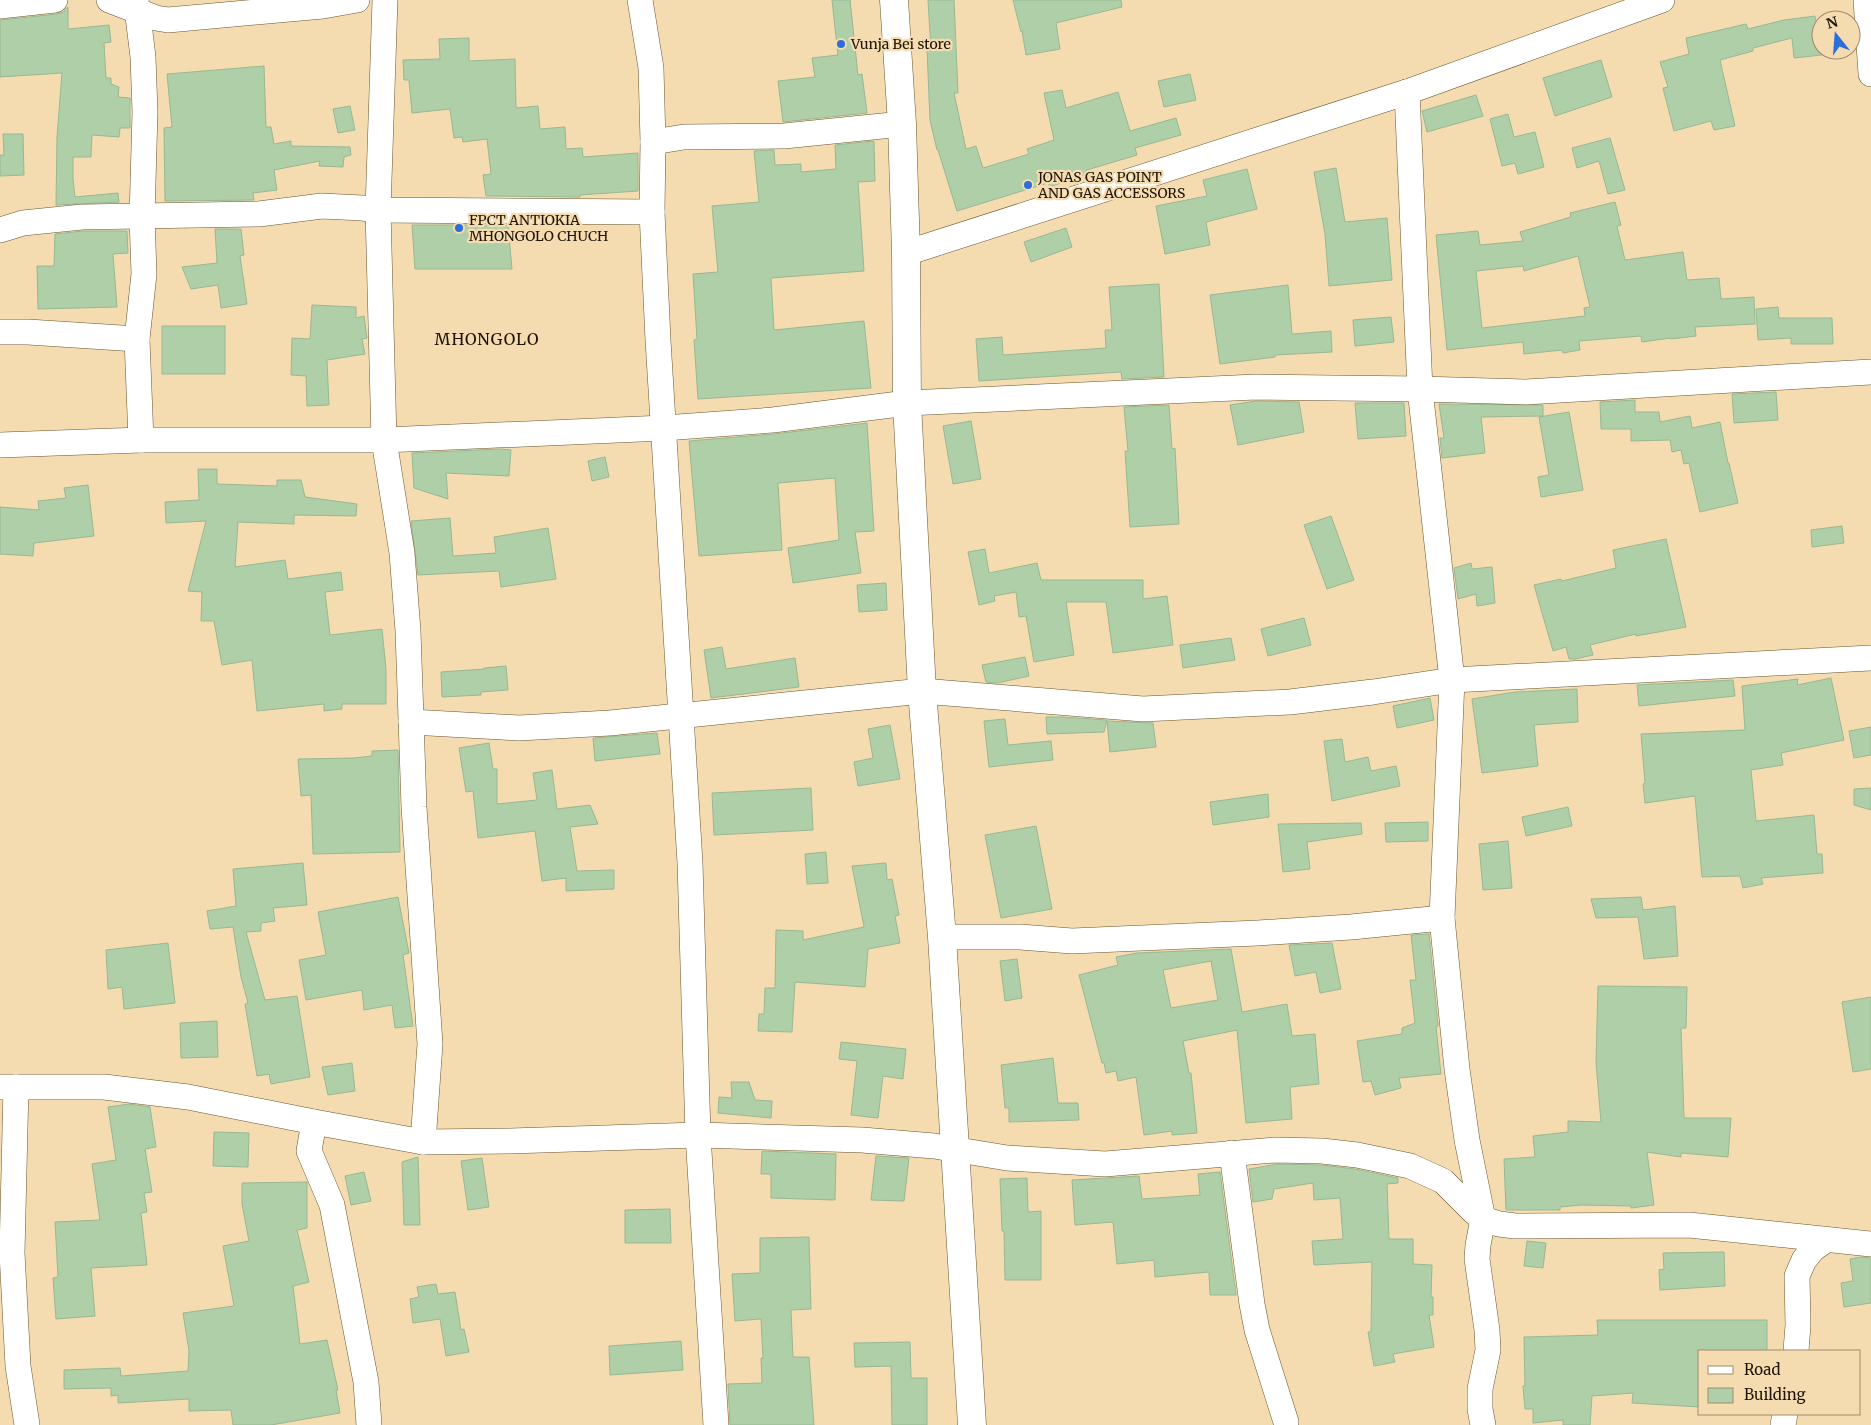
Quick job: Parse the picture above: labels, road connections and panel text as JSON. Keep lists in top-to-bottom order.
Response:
{
  "districts": ["MHONGOLO"],
  "places": ["Vunja Bei store", "JONAS GAS POINT AND GAS ACCESSORS", "FPCT ANTIOKIA MHONGOLO CHUCH"],
  "legend": ["Road", "Building"],
  "north": "top"
}
